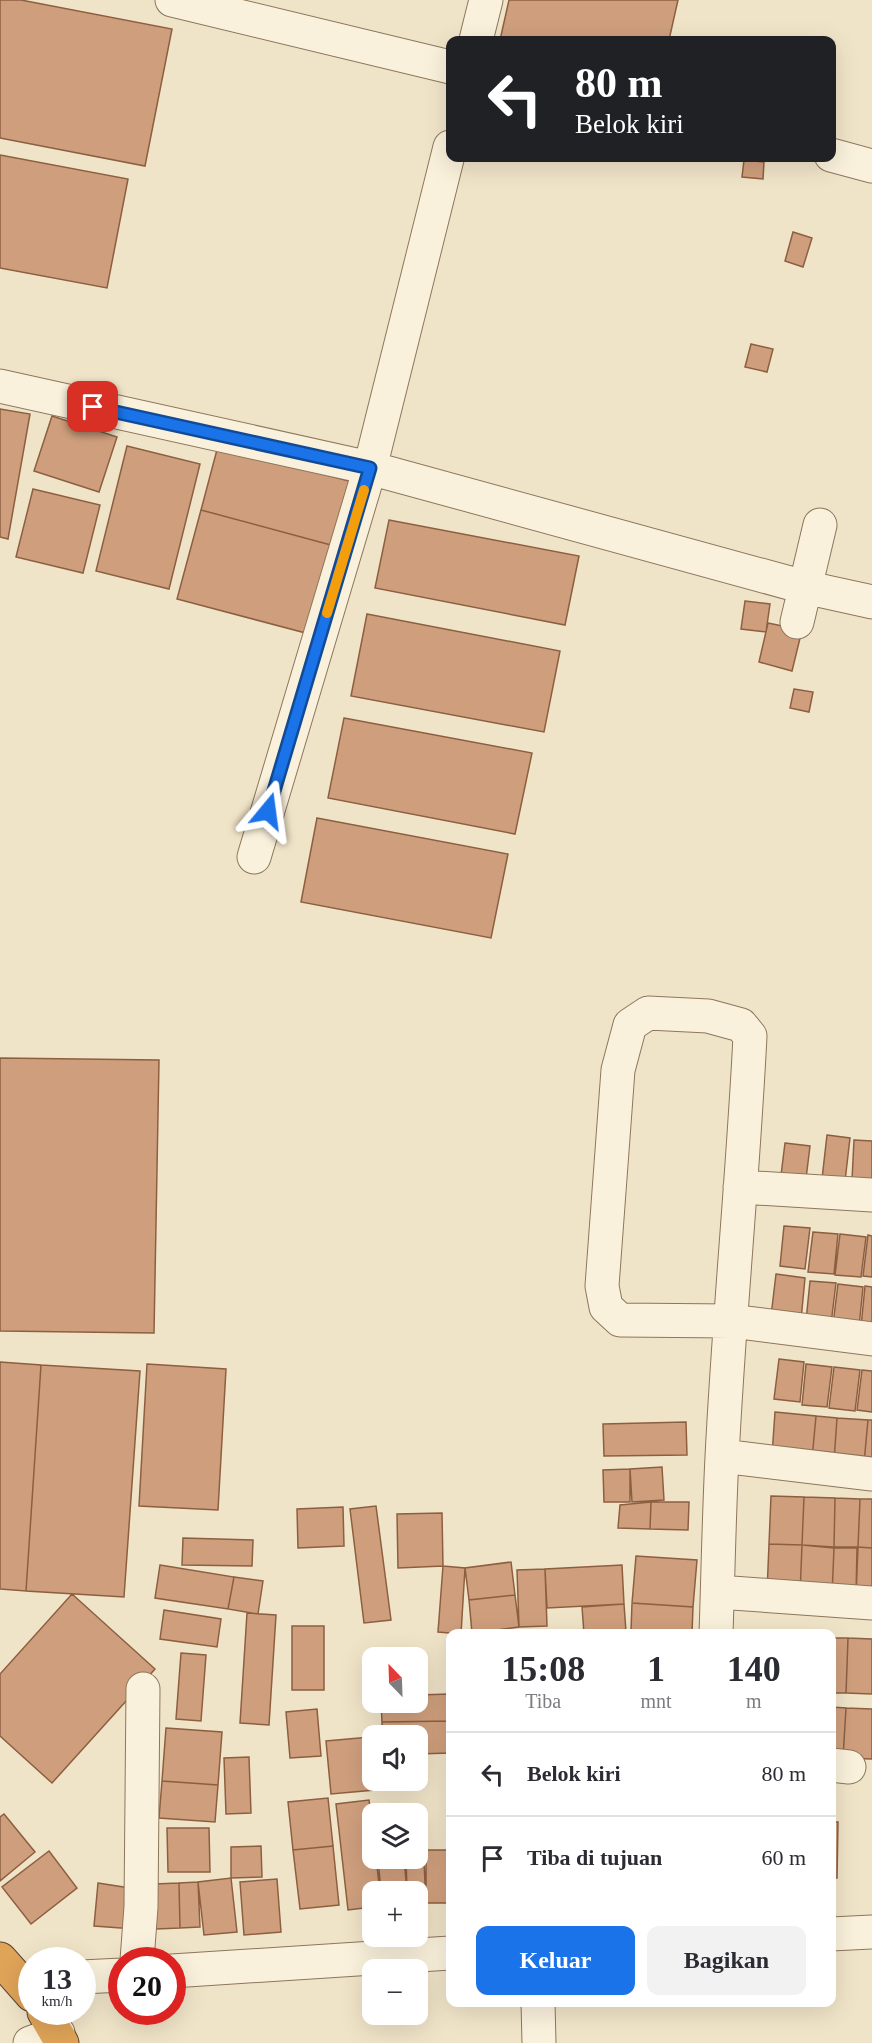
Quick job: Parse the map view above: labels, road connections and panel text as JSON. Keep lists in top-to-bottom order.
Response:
{
  "north": "top left",
  "page": {
    "turn": ["80 m", "Belok kiri"],
    "eta": [
      "15:08",
      "Tiba",
      "1",
      "mnt",
      "140",
      "m"
    ],
    "map_buttons": ["+", "−"],
    "list": [
      {
        "name": "Belok kiri",
        "value": "80 m"
      },
      {
        "name": "Tiba di tujuan",
        "value": "60 m"
      }
    ],
    "buttons": ["Keluar", "Bagikan"],
    "speed": "13 km/h",
    "limit": "20"
  }
}
